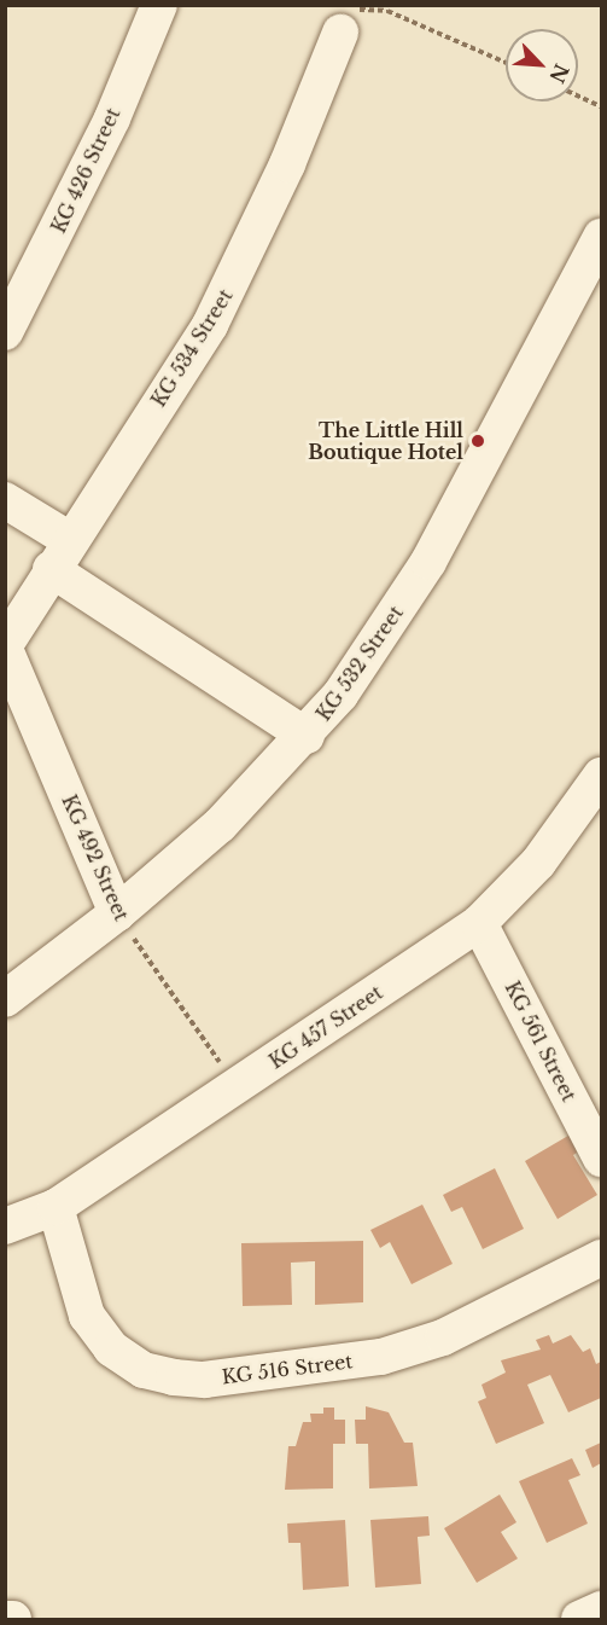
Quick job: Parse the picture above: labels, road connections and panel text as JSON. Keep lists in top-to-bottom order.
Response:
{
  "streets": {
    "street": [
      "KG 426 Street",
      "KG 534 Street",
      "KG 532 Street",
      "KG 492 Street",
      "KG 457 Street",
      "KG 561 Street",
      "KG 516 Street"
    ]
  },
  "crossings": [
    ["KG 534 Street", "KG 492 Street"],
    ["KG 532 Street", "KG 492 Street"],
    ["KG 492 Street", "KG 457 Street"],
    ["KG 457 Street", "KG 561 Street"],
    ["KG 457 Street", "KG 516 Street"]
  ],
  "places": ["The Little Hill Boutique Hotel"],
  "north": "bottom right"
}
